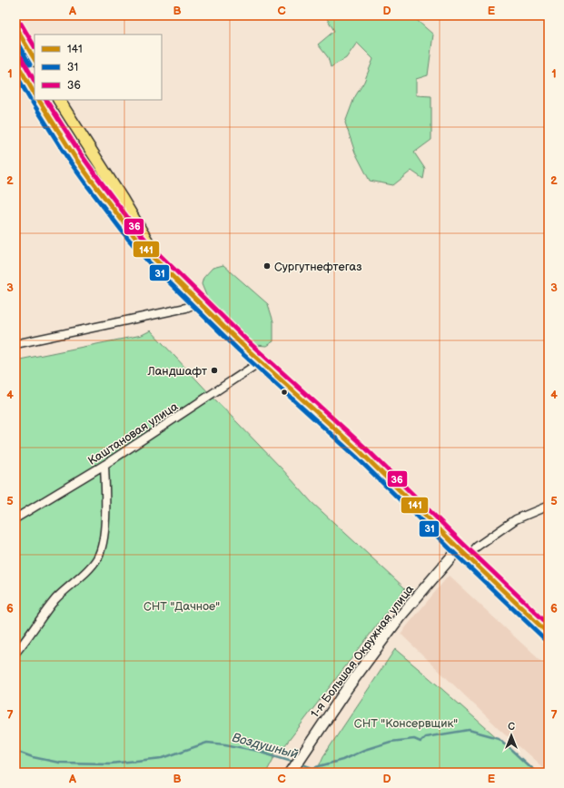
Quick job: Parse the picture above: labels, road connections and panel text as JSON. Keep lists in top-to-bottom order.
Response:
{
  "streets": {
    "street": ["Каштановая улица", "1-я Большая Окружная улица"]
  },
  "water": ["Воздушный"],
  "parks": ["СНТ \"Дачное\"", "СНТ \"Консервщик\""],
  "places": ["Сургутнефтегаз", "Ландшафт"],
  "lines": ["transit line 36", "transit line 141", "transit line 31"],
  "legend": ["141", "31", "36"],
  "north": "top",
  "grid": {
    "columns": [
      "A",
      "B",
      "C",
      "D",
      "E"
    ],
    "rows": [
      "1",
      "2",
      "3",
      "4",
      "5",
      "6",
      "7"
    ]
  }
}
